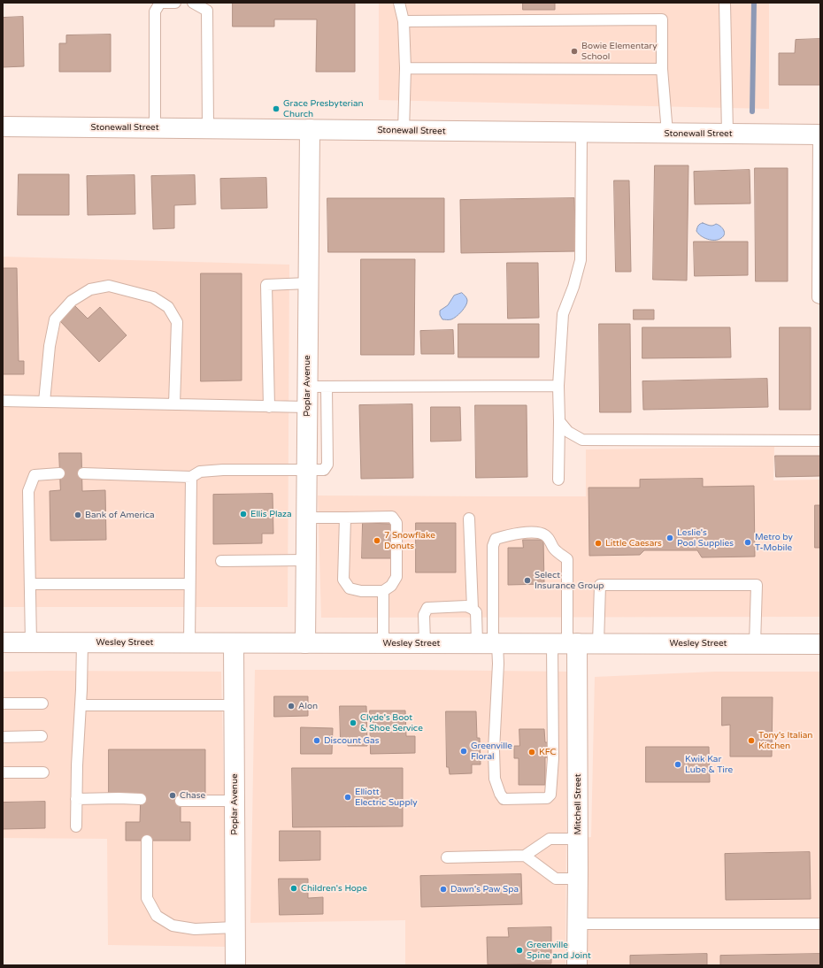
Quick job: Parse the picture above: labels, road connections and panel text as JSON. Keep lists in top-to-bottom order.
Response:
{
  "streets": {
    "street": [
      "Stonewall Street",
      "Poplar Avenue",
      "Wesley Street",
      "Mitchell Street"
    ]
  },
  "crossings": [
    ["Stonewall Street", "Poplar Avenue"],
    ["Poplar Avenue", "Wesley Street"],
    ["Wesley Street", "Mitchell Street"]
  ],
  "places": [
    "Bowie Elementary School",
    "Grace Presbyterian Church",
    "Ellis Plaza",
    "Bank of America",
    "Leslie's Pool Supplies",
    "7 Snowflake Donuts",
    "Metro by T-Mobile",
    "Little Caesars",
    "Select Insurance Group",
    "Alon",
    "Clyde's Boot & Shoe Service",
    "Discount Gas",
    "Tony's Italian Kitchen",
    "Greenville Floral",
    "KFC",
    "Kwik Kar Lube & Tire",
    "Chase",
    "Elliott Electric Supply",
    "Children's Hope",
    "Dawn's Paw Spa",
    "Greenville Spine and Joint"
  ]
}
